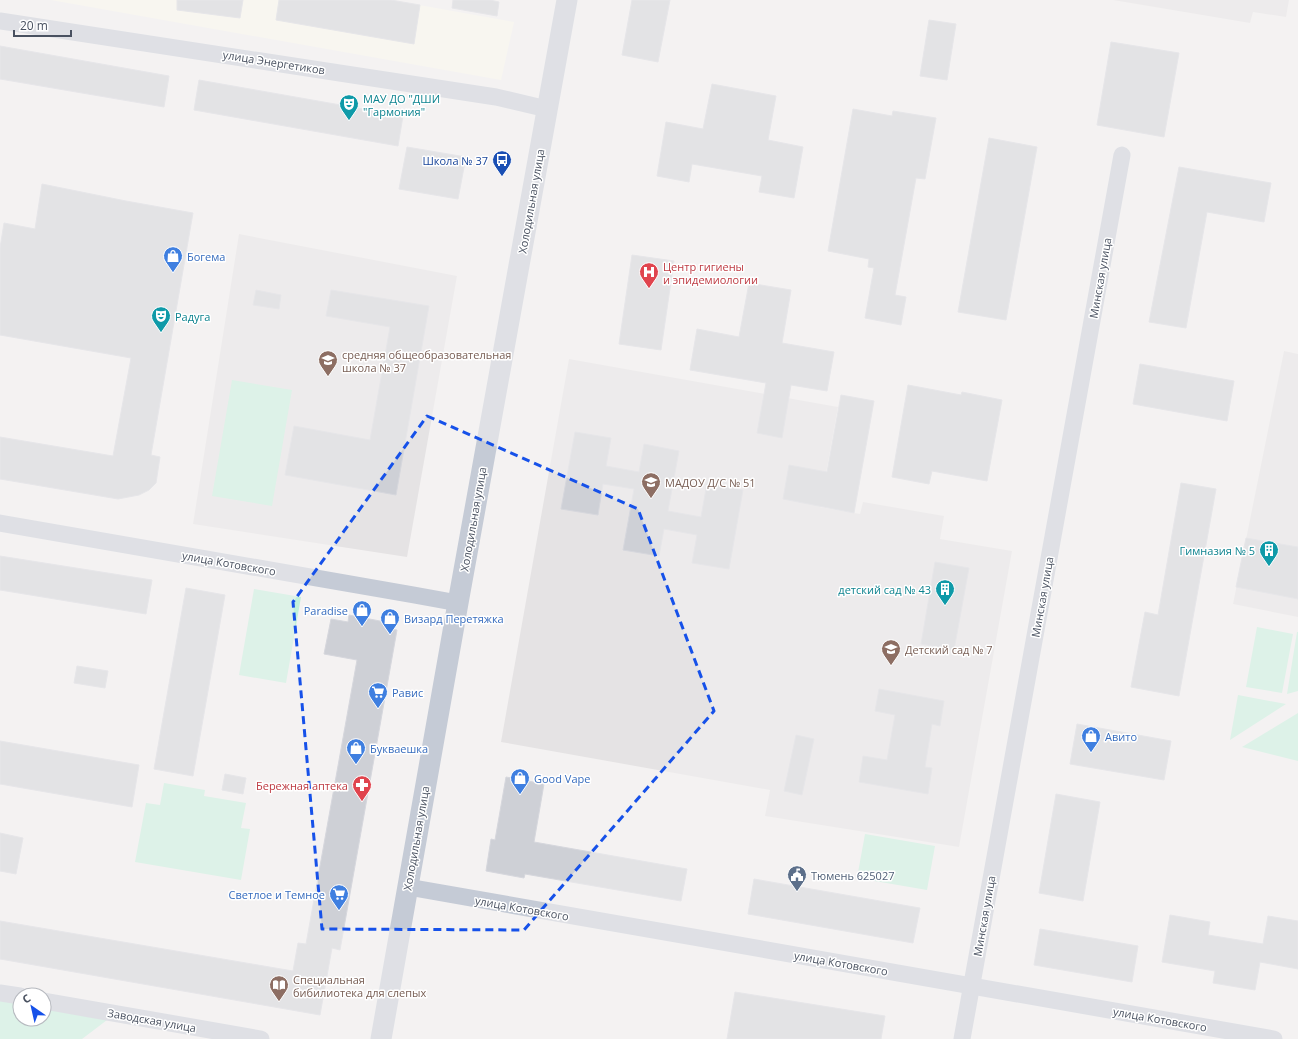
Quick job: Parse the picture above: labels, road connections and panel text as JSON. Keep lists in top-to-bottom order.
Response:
{
  "streets": {
    "street": [
      "улица Энергетиков",
      "Холодильная улица",
      "Минская улица",
      "улица Котовского",
      "Заводская улица"
    ]
  },
  "crossings": [
    ["улица Энергетиков", "Холодильная улица"],
    ["Холодильная улица", "улица Котовского"],
    ["Минская улица", "улица Котовского"]
  ],
  "places": {
    "theatre": ["МАУ ДО \"ДШИ \"Гармония\"", "Радуга"],
    "bus stop": ["Школа № 37"],
    "shop": [
      "Богема",
      "Paradise",
      "Визард Перетяжка",
      "Авито",
      "Букваешка",
      "Good Vape"
    ],
    "hospital": ["Центр гигиены и эпидемиологии"],
    "school or university": ["средняя общеобразовательная школа № 37", "МАДОУ Д/С № 51", "Детский сад № 7"],
    "building": ["Гимназия № 5", "детский сад № 43"],
    "supermarket": ["Равис", "Светлое и Темное"],
    "pharmacy": ["Бережная аптека"],
    "public building": ["Тюмень 625027"],
    "library": ["Специальная бибилиотека для слепых"]
  },
  "scale_bar": "20 m",
  "north": "top left"
}
